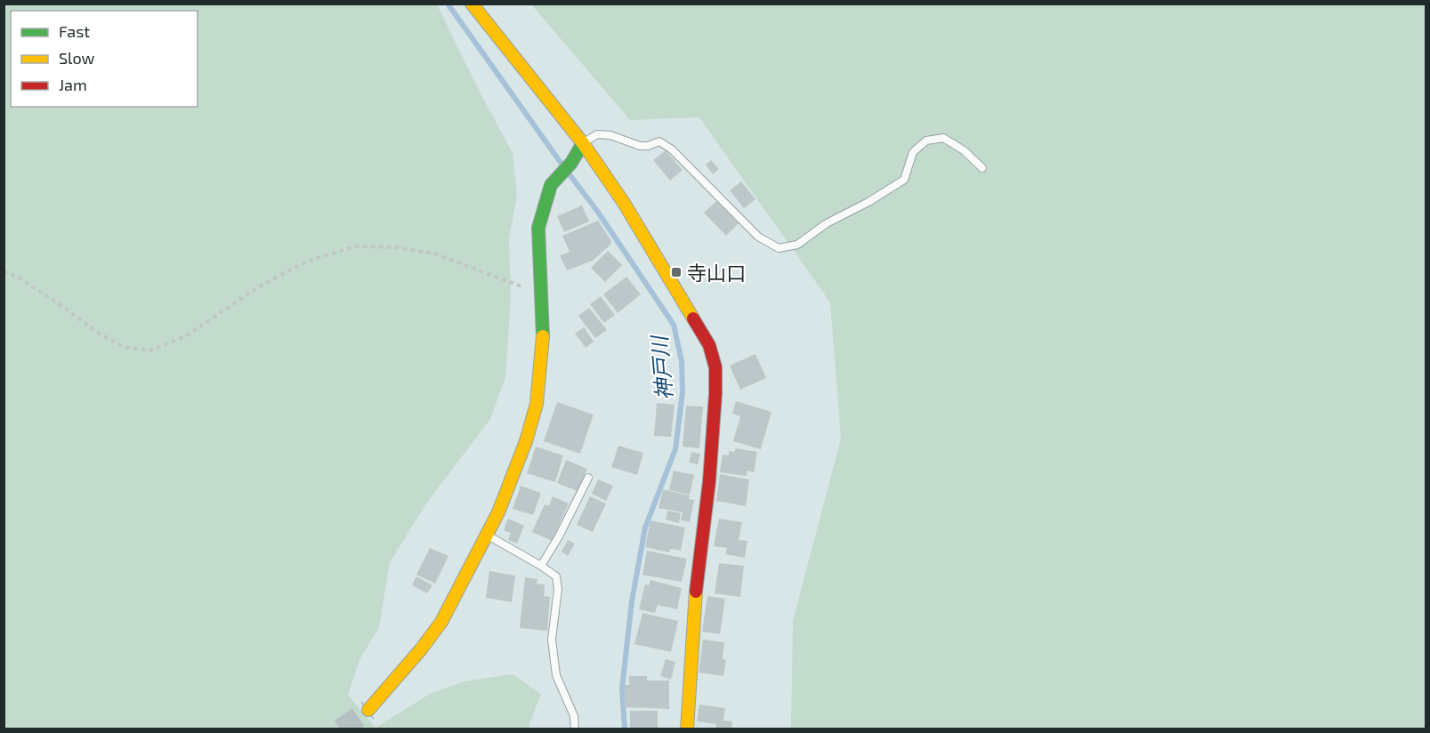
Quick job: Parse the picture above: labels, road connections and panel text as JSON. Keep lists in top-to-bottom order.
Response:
{
  "water": ["神戸川"],
  "places": {
    "transit": ["寺山口"]
  },
  "legend": ["Fast", "Slow", "Jam"]
}
